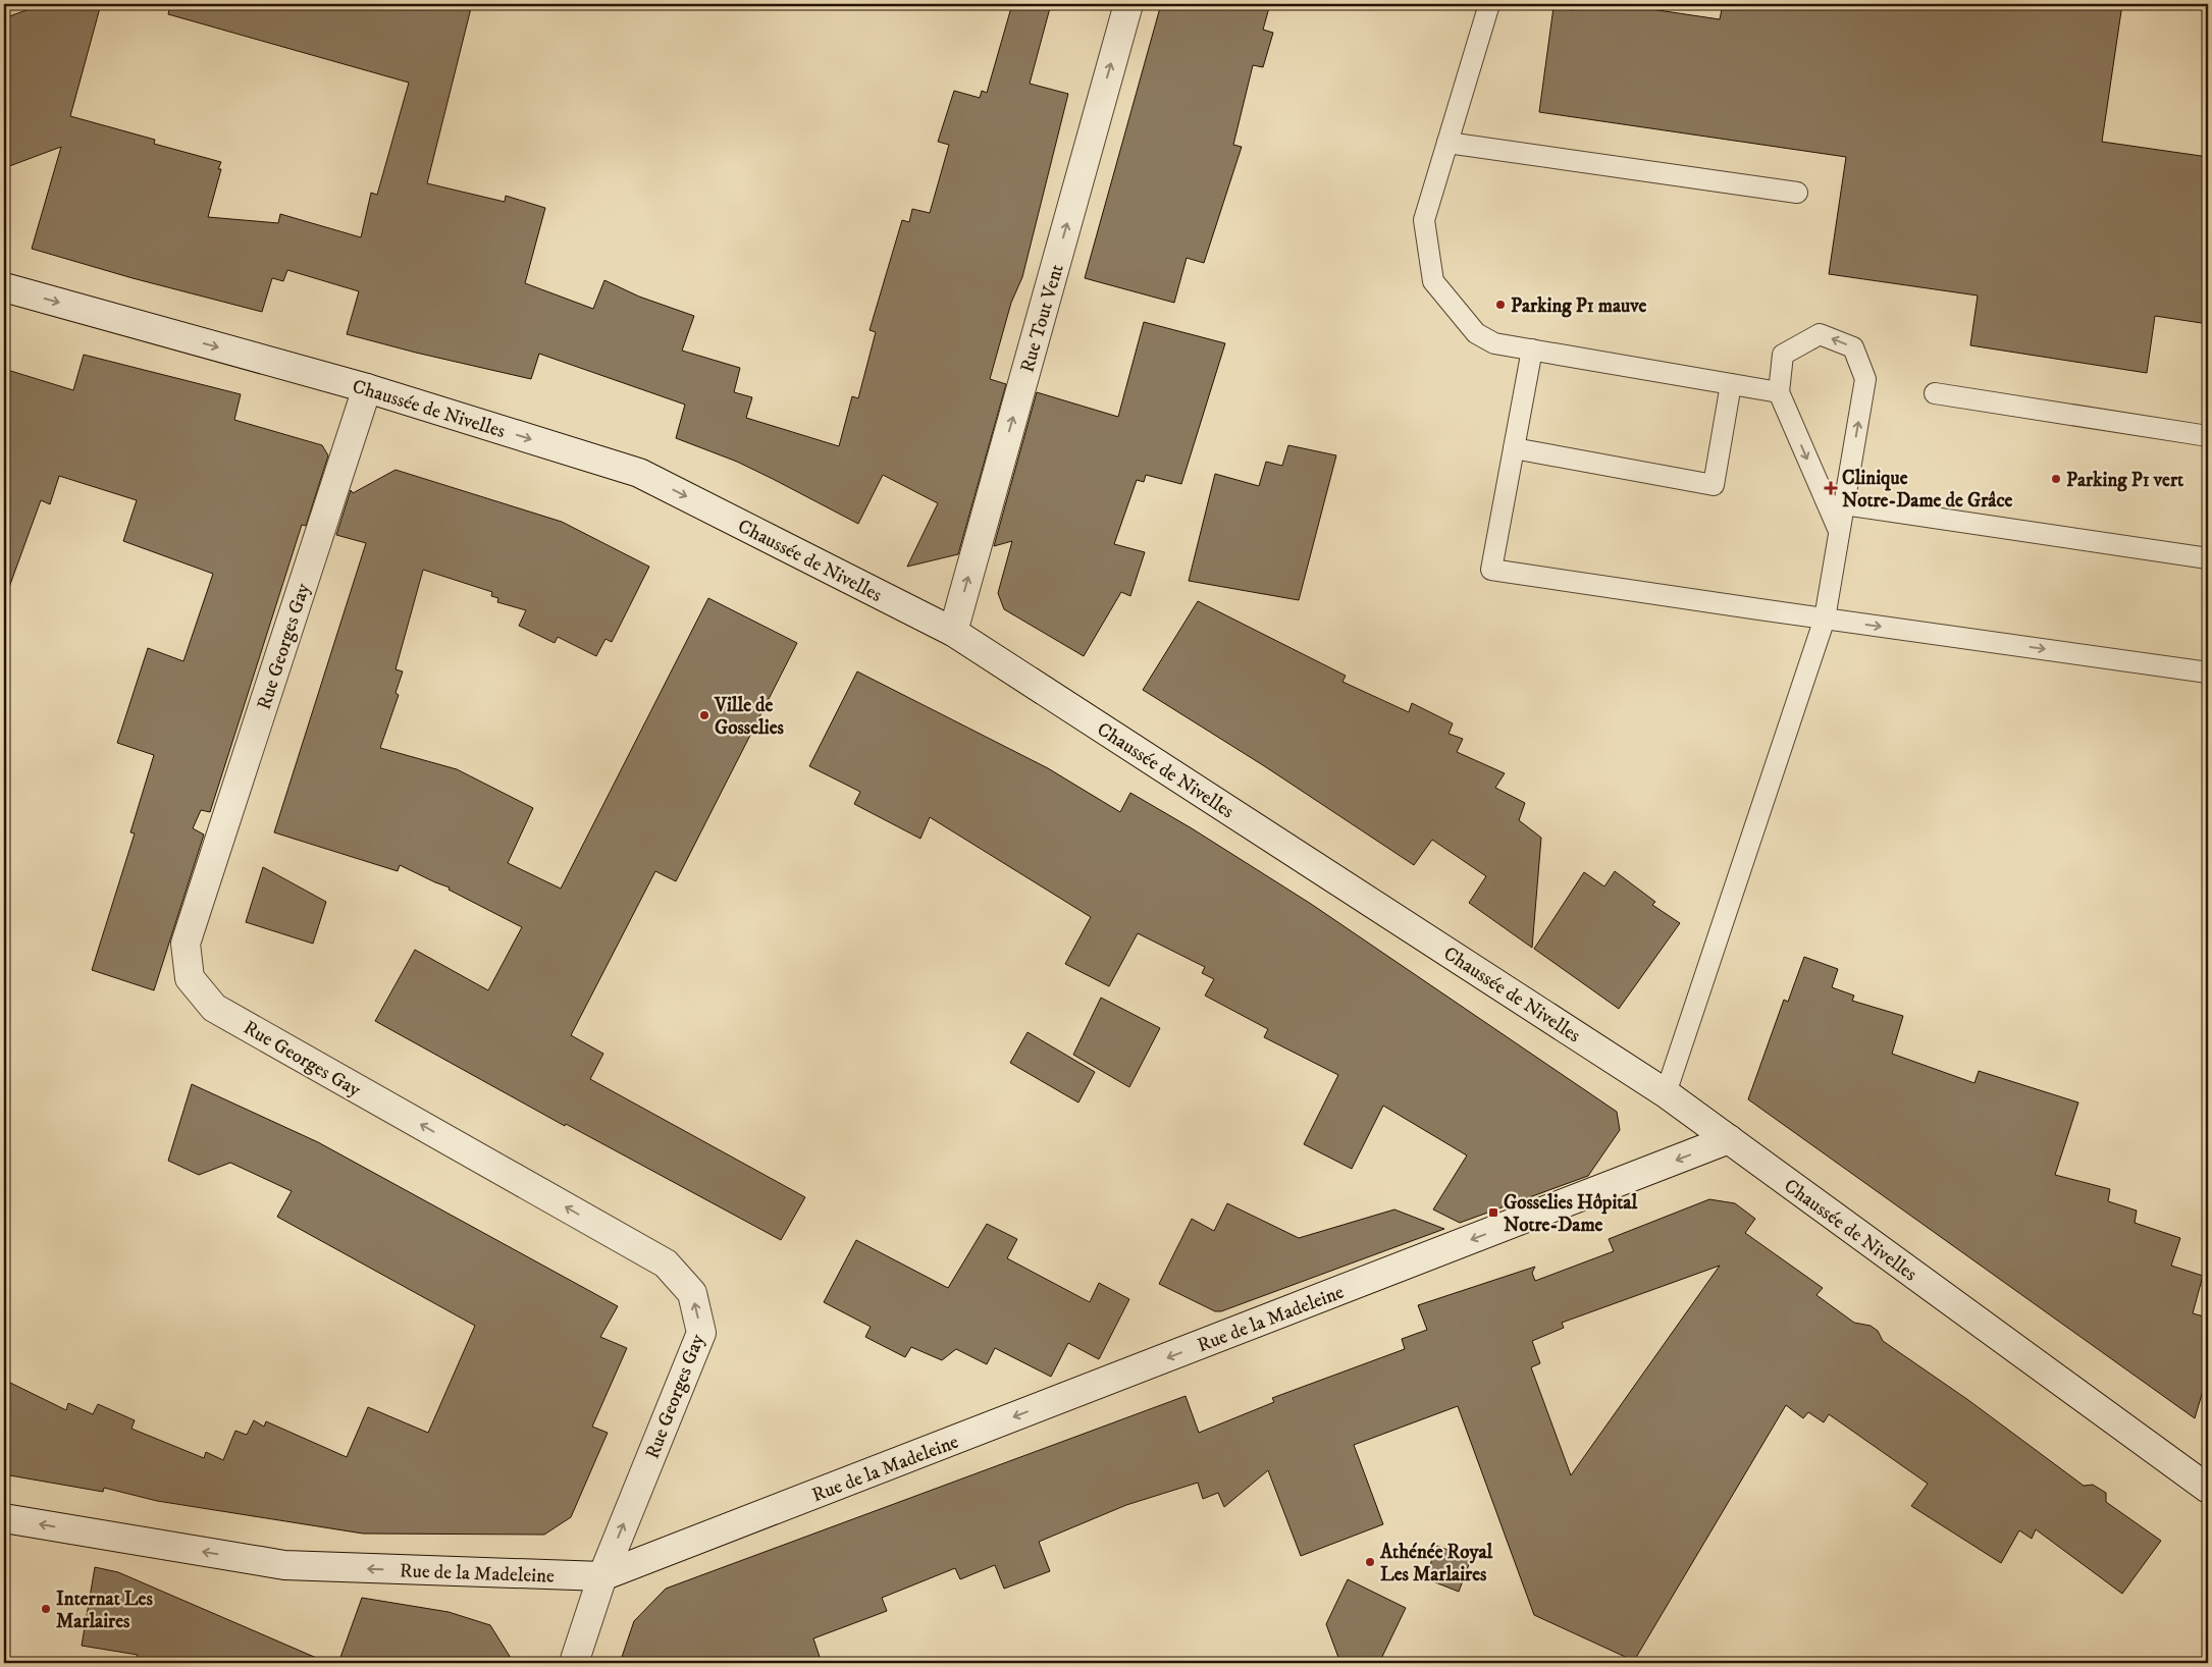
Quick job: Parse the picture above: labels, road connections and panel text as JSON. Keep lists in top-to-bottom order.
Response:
{
  "streets": {
    "main road": [
      "Rue Tout Vent",
      "Chaussée de Nivelles",
      "Rue Georges Gay",
      "Rue de la Madeleine"
    ]
  },
  "crossings": [
    ["Rue Tout Vent", "Chaussée de Nivelles"],
    ["Chaussée de Nivelles", "Rue Georges Gay"],
    ["Chaussée de Nivelles", "Rue de la Madeleine"],
    ["Rue Georges Gay", "Rue de la Madeleine"]
  ],
  "one_way": ["Rue Tout Vent", "Chaussée de Nivelles", "Rue de la Madeleine"],
  "places": {
    "other": [
      "Parking P1 mauve",
      "Parking P1 vert",
      "Ville de Gosselies",
      "Athénée Royal Les Marlaires",
      "Internat Les Marlaires"
    ],
    "health": ["Clinique Notre-Dame de Grâce"],
    "transit": ["Gosselies Hôpital Notre-Dame"]
  }
}
